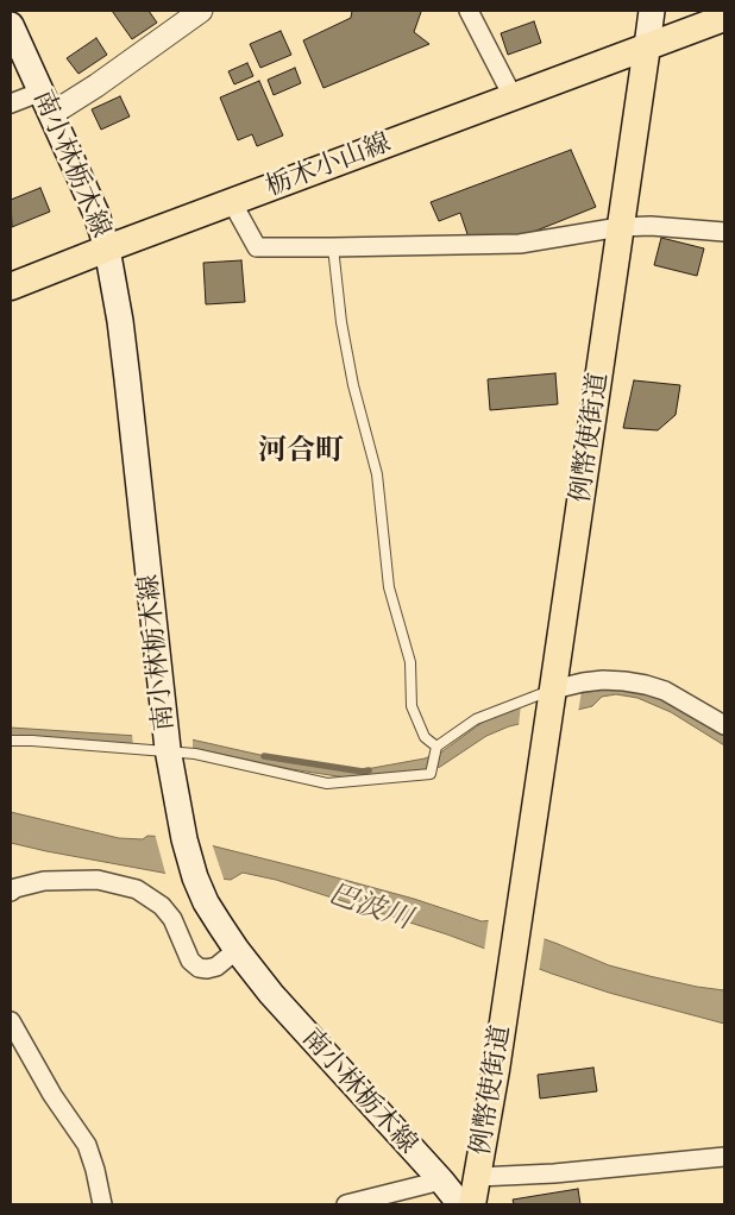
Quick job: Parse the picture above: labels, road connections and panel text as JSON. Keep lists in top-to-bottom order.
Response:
{
  "streets": {
    "main road": ["南小林栃木線", "栃木小山線", "例幣使街道"]
  },
  "crossings": [
    ["南小林栃木線", "栃木小山線"],
    ["栃木小山線", "例幣使街道"]
  ],
  "districts": ["河合町"],
  "water": ["巴波川"]
}
